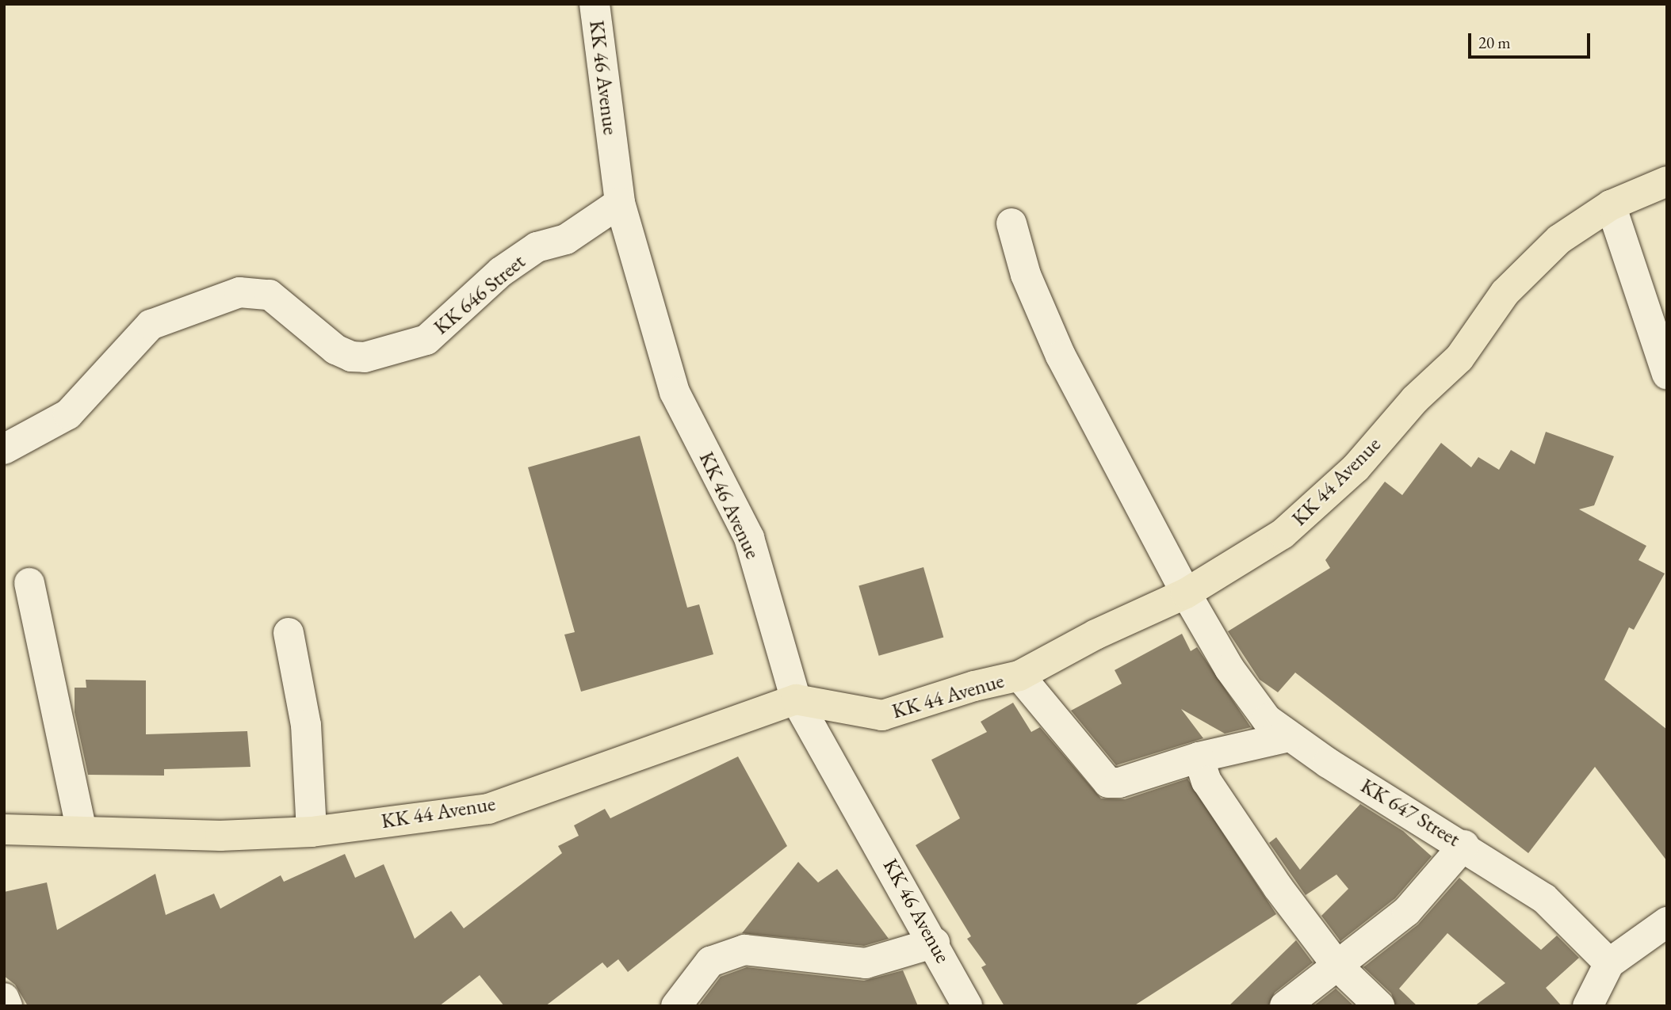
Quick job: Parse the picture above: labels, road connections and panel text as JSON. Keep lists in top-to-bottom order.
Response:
{
  "streets": {
    "main road": ["KK 44 Avenue"],
    "street": ["KK 46 Avenue", "KK 646 Street", "KK 647 Street"]
  },
  "crossings": [
    ["KK 46 Avenue", "KK 646 Street"],
    ["KK 46 Avenue", "KK 44 Avenue"],
    ["KK 44 Avenue", "KK 647 Street"]
  ],
  "scale_bar": "20 m"
}
